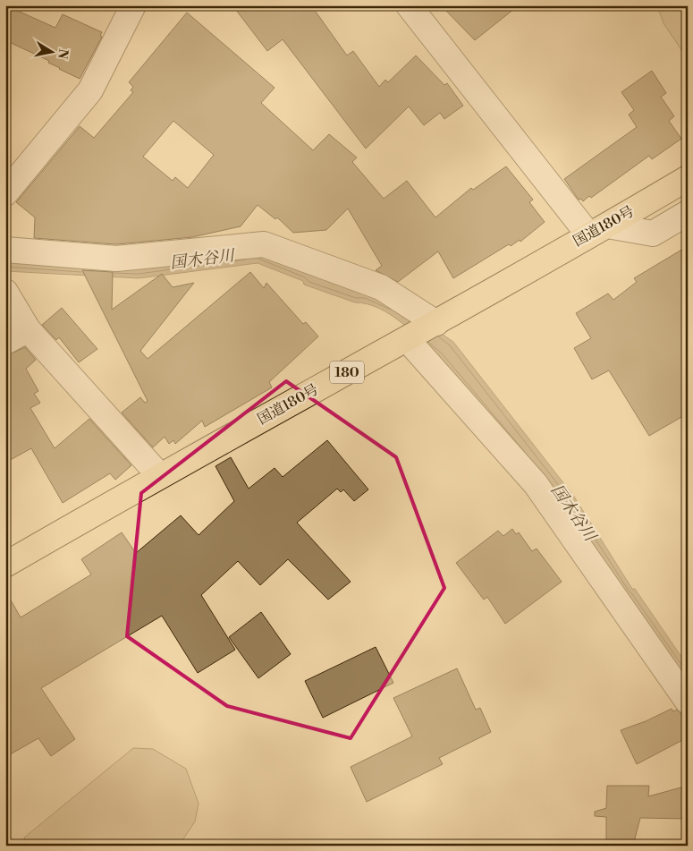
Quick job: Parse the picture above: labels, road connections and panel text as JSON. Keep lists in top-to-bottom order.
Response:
{
  "streets": {
    "highway": ["国道180号", "180"]
  },
  "water": ["国木谷川"],
  "north": "right"
}
